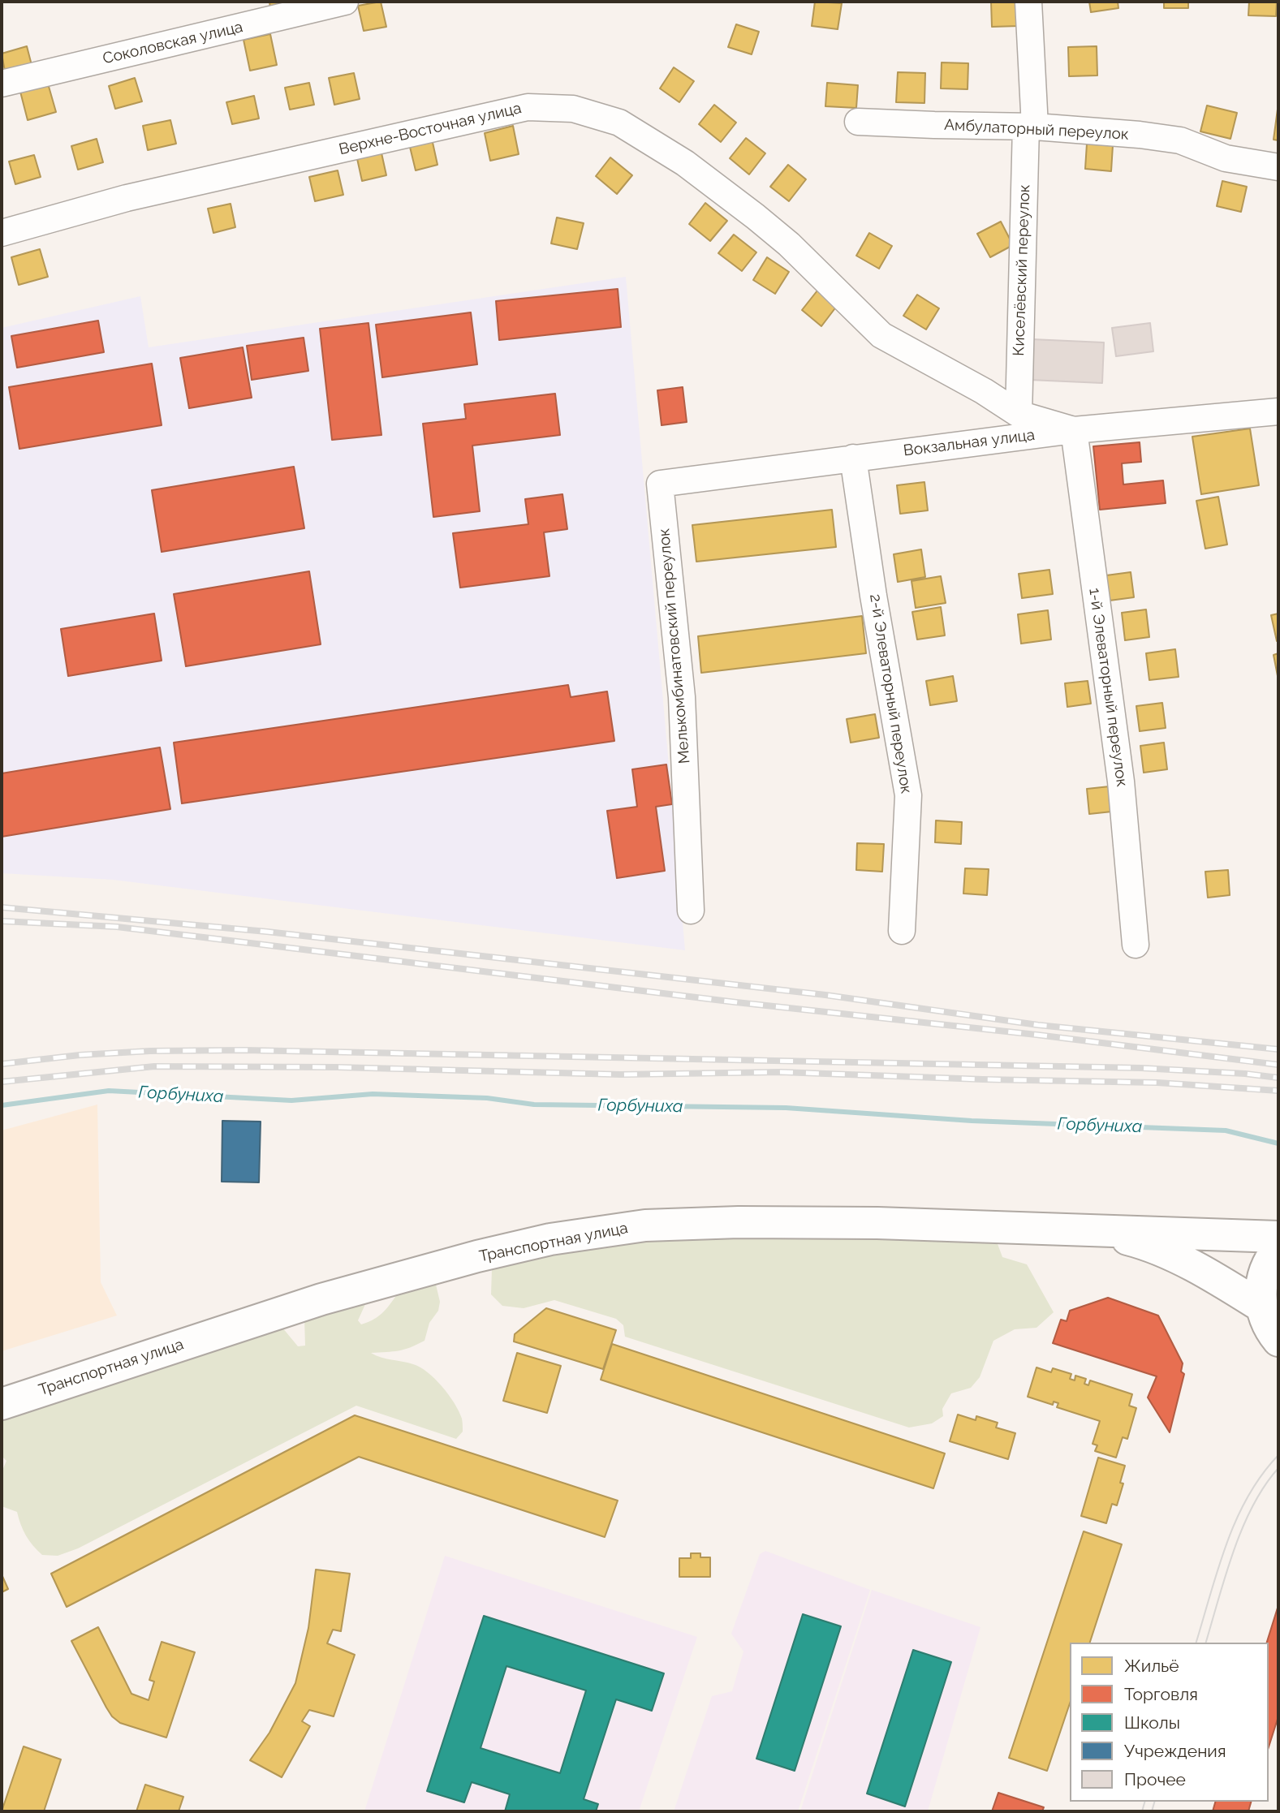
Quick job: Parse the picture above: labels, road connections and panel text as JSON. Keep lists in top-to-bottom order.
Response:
{
  "streets": {
    "main road": ["Транспортная улица"],
    "street": [
      "Соколовская улица",
      "Верхне-Восточная улица",
      "Амбулаторный переулок",
      "Киселёвский переулок",
      "Вокзальная улица",
      "Мелькомбинатовский переулок",
      "1-й Элеваторный переулок",
      "2-й Элеваторный переулок"
    ]
  },
  "crossings": [
    ["Верхне-Восточная улица", "Киселёвский переулок"],
    ["Верхне-Восточная улица", "Вокзальная улица"],
    ["Верхне-Восточная улица", "1-й Элеваторный переулок"],
    ["Амбулаторный переулок", "Киселёвский переулок"],
    ["Вокзальная улица", "Мелькомбинатовский переулок"],
    ["Вокзальная улица", "1-й Элеваторный переулок"],
    ["Вокзальная улица", "2-й Элеваторный переулок"]
  ],
  "water": ["Горбуниха"],
  "legend": [
    "Жильё",
    "Торговля",
    "Школы",
    "Учреждения",
    "Прочее"
  ]
}
